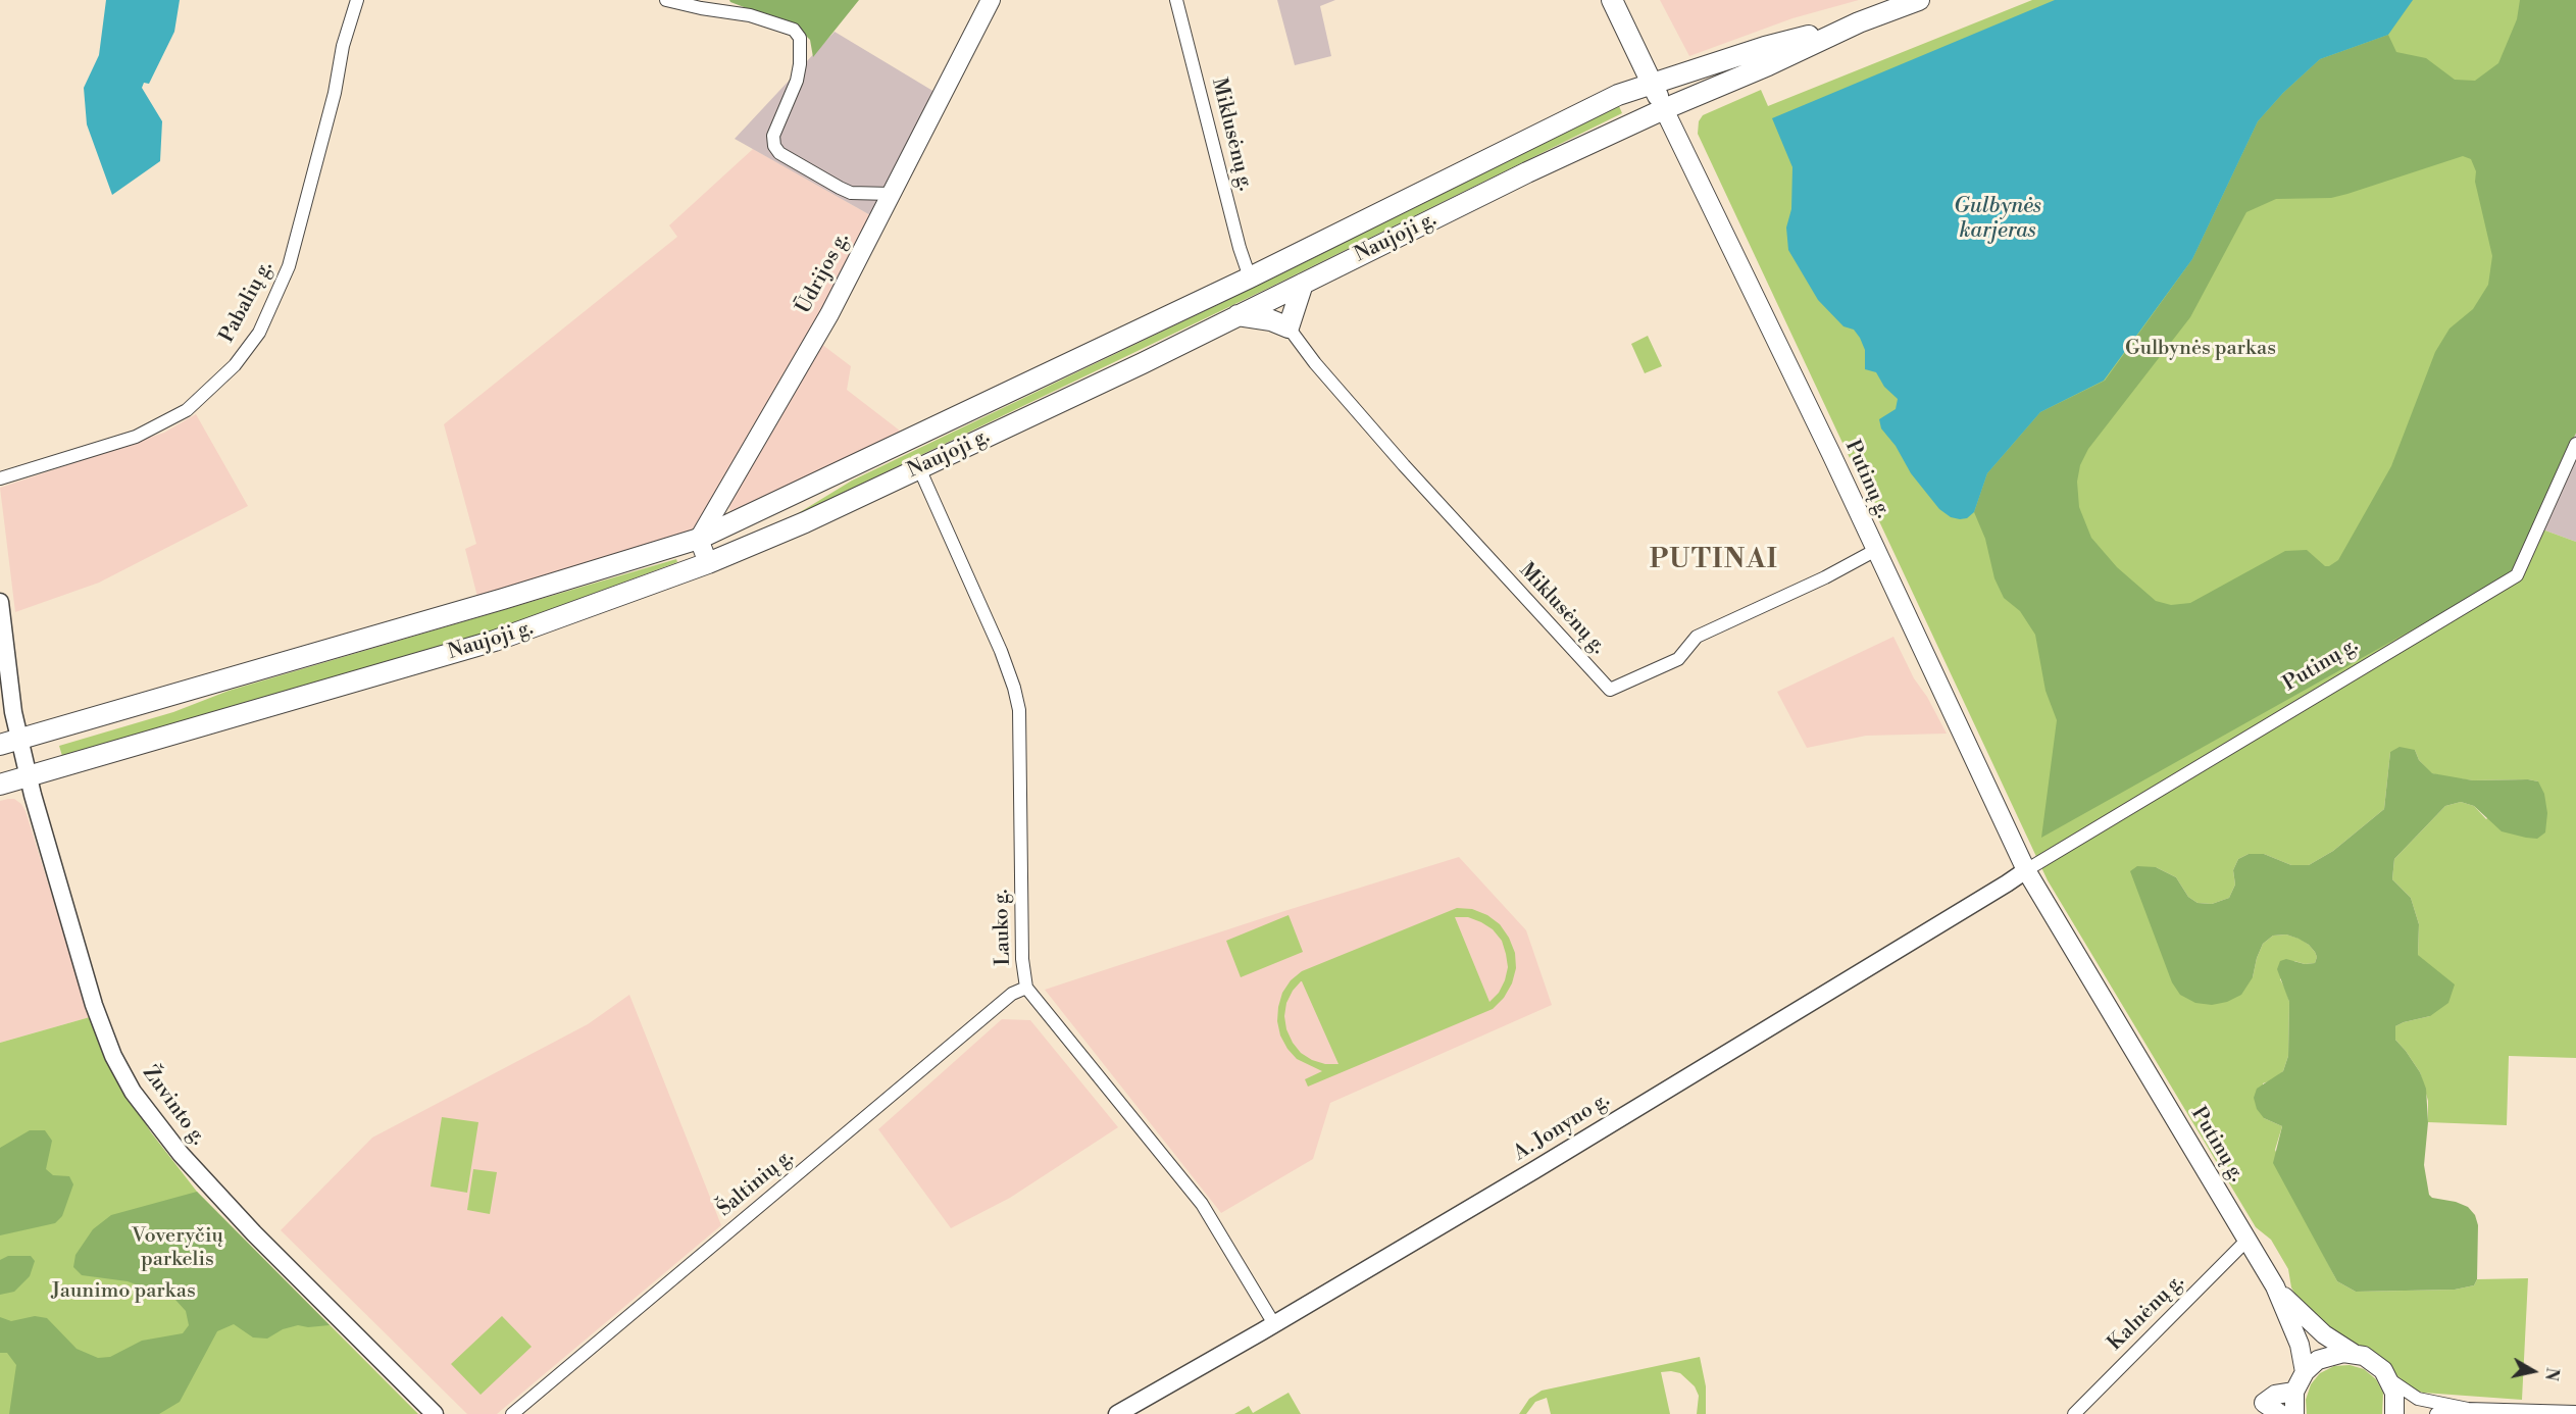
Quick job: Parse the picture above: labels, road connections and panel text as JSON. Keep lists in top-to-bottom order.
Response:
{
  "streets": {
    "main road": ["Naujoji g.", "Ūdrijos g.", "Putinų g."],
    "street": [
      "Miklusėnų g.",
      "Pabalių g.",
      "Lauko g.",
      "Žuvinto g.",
      "A. Jonyno g.",
      "Šaltinių g.",
      "Kalnėnų g."
    ]
  },
  "crossings": [
    ["Miklusėnų g.", "Naujoji g."],
    ["Miklusėnų g.", "Putinų g."],
    ["Naujoji g.", "Ūdrijos g."],
    ["Naujoji g.", "Putinų g."],
    ["Naujoji g.", "Lauko g."],
    ["Naujoji g.", "Žuvinto g."],
    ["Putinų g.", "A. Jonyno g."],
    ["Putinų g.", "Kalnėnų g."],
    ["Lauko g.", "A. Jonyno g."],
    ["Lauko g.", "Šaltinių g."]
  ],
  "districts": ["PUTINAI"],
  "water": ["Gulbynės karjeras"],
  "parks": ["Gulbynės parkas", "Voveryčių parkelis", "Jaunimo parkas"],
  "north": "right"
}
